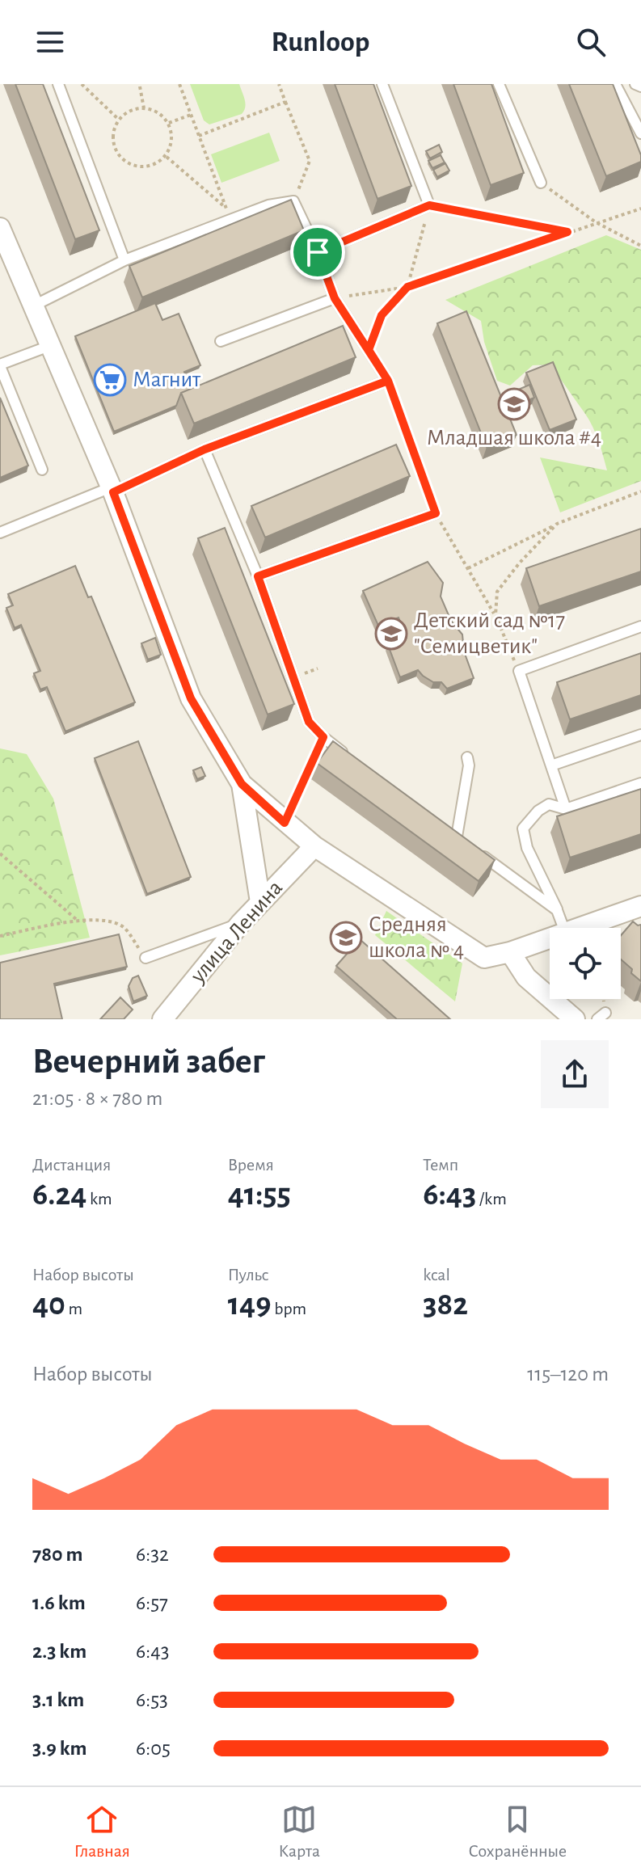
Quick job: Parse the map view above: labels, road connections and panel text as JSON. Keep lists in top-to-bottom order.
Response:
{
  "streets": {
    "street": ["улица Ленина"]
  },
  "places": {
    "supermarket": ["Магнит"],
    "school or university": ["Младшая школа #4", "Детский сад №17 \"Семицветик\"", "Средняя школа № 4"]
  },
  "page": {
    "header": "Runloop",
    "heading": ["Вечерний забег", "21:05 · 8 × 780 m"],
    "stats": [
      ["Дистанция", "6.24 km"],
      ["Время", "41:55"],
      ["Темп", "6:43 /km"],
      ["Набор высоты", "40 m"],
      ["Пульс", "149 bpm"],
      ["kcal", "382"]
    ],
    "chart": ["Набор высоты", "115–120 m"],
    "list": [
      {
        "name": "780 m",
        "note": "6:32"
      },
      {
        "name": "1.6 km",
        "note": "6:57"
      },
      {
        "name": "2.3 km",
        "note": "6:43"
      },
      {
        "name": "3.1 km",
        "note": "6:53"
      },
      {
        "name": "3.9 km",
        "note": "6:05"
      }
    ],
    "tabs": ["Главная", "Карта", "Сохранённые"]
  }
}
